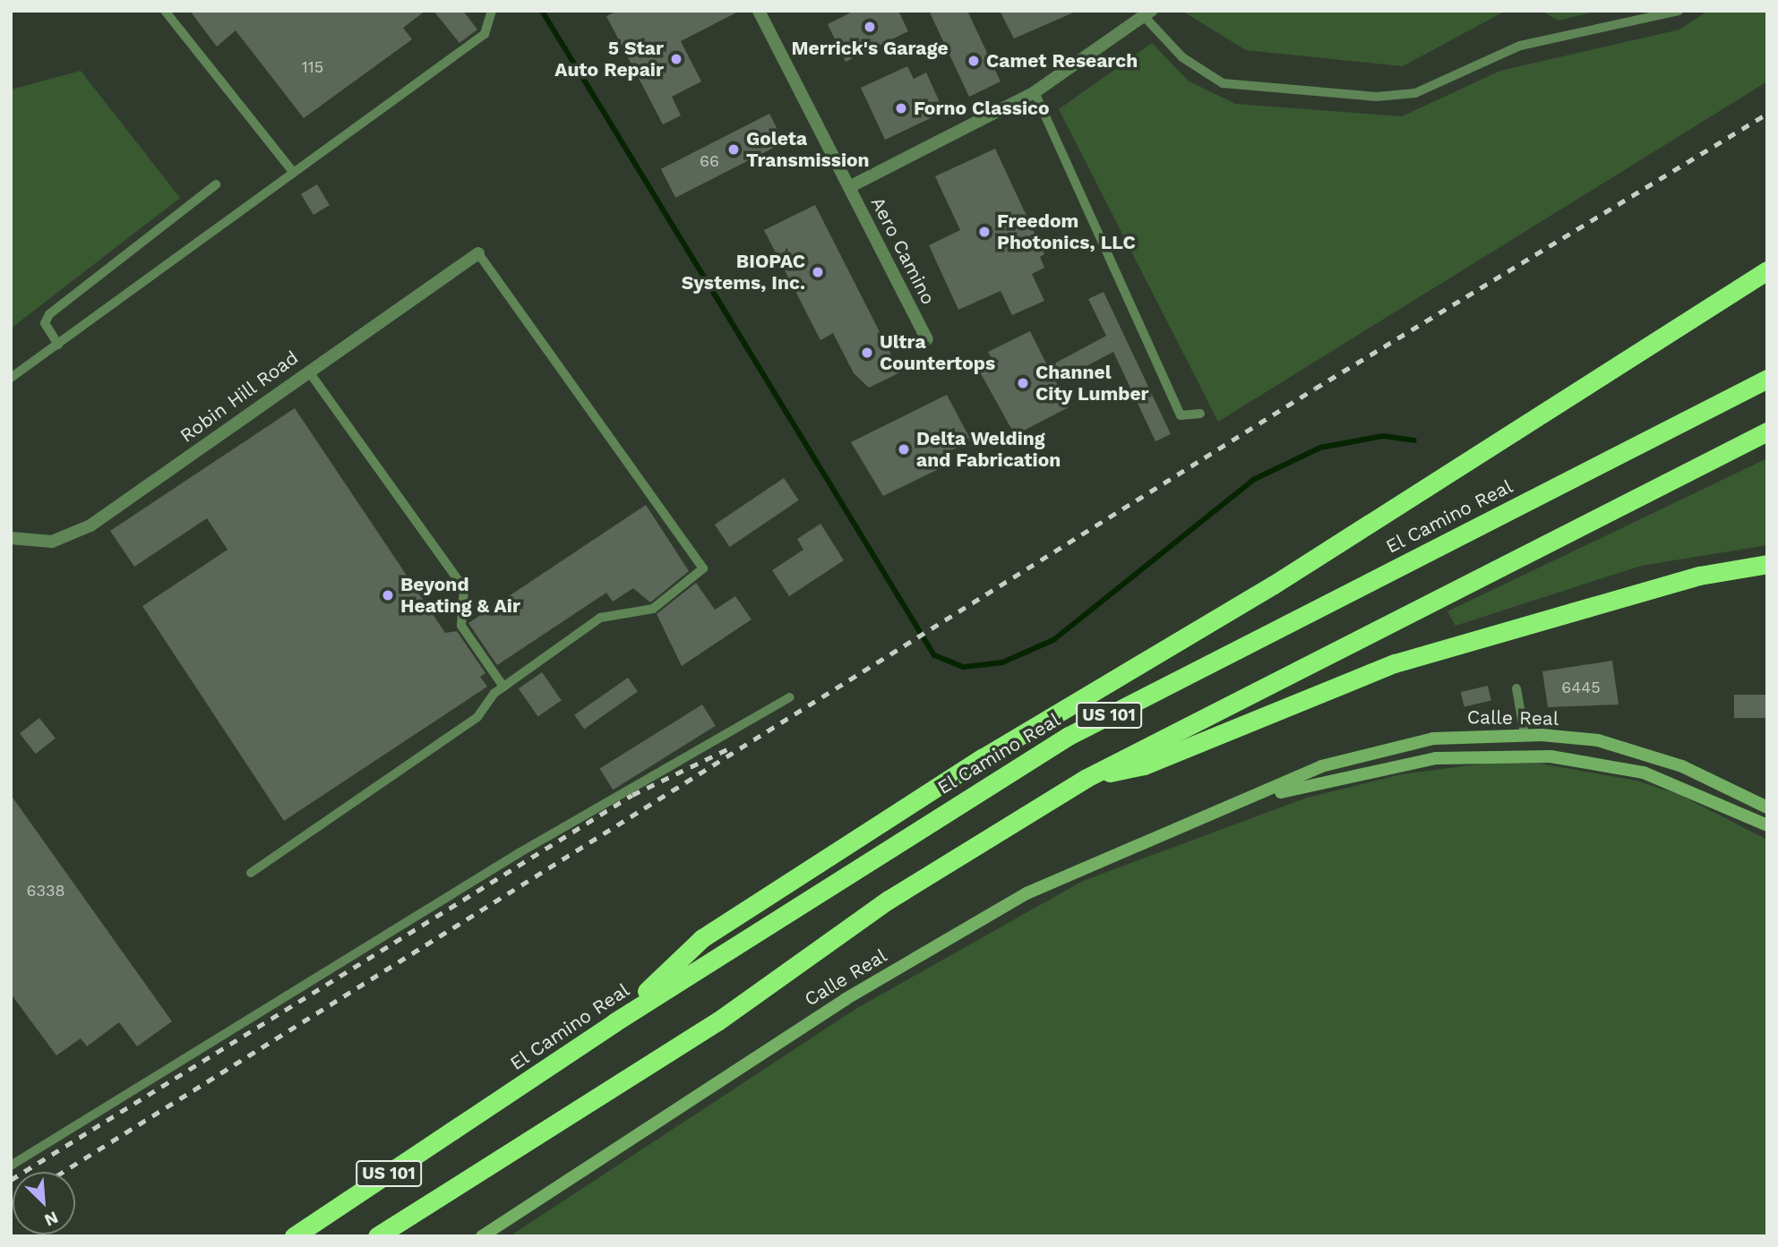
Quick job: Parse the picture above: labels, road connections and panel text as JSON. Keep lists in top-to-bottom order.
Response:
{
  "streets": {
    "highway": ["El Camino Real", "US 101"],
    "main road": ["Calle Real"],
    "street": ["Aero Camino", "Robin Hill Road"]
  },
  "places": [
    "Merrick's Garage",
    "5 Star Auto Repair",
    "Camet Research",
    "Forno Classico",
    "Goleta Transmission",
    "Freedom Photonics, LLC",
    "BIOPAC Systems, Inc.",
    "Ultra Countertops",
    "Channel City Lumber",
    "Delta Welding and Fabrication",
    "Beyond Heating & Air"
  ],
  "house_numbers": [
    "115",
    "66",
    "6445",
    "6338"
  ],
  "north": "bottom right"
}
